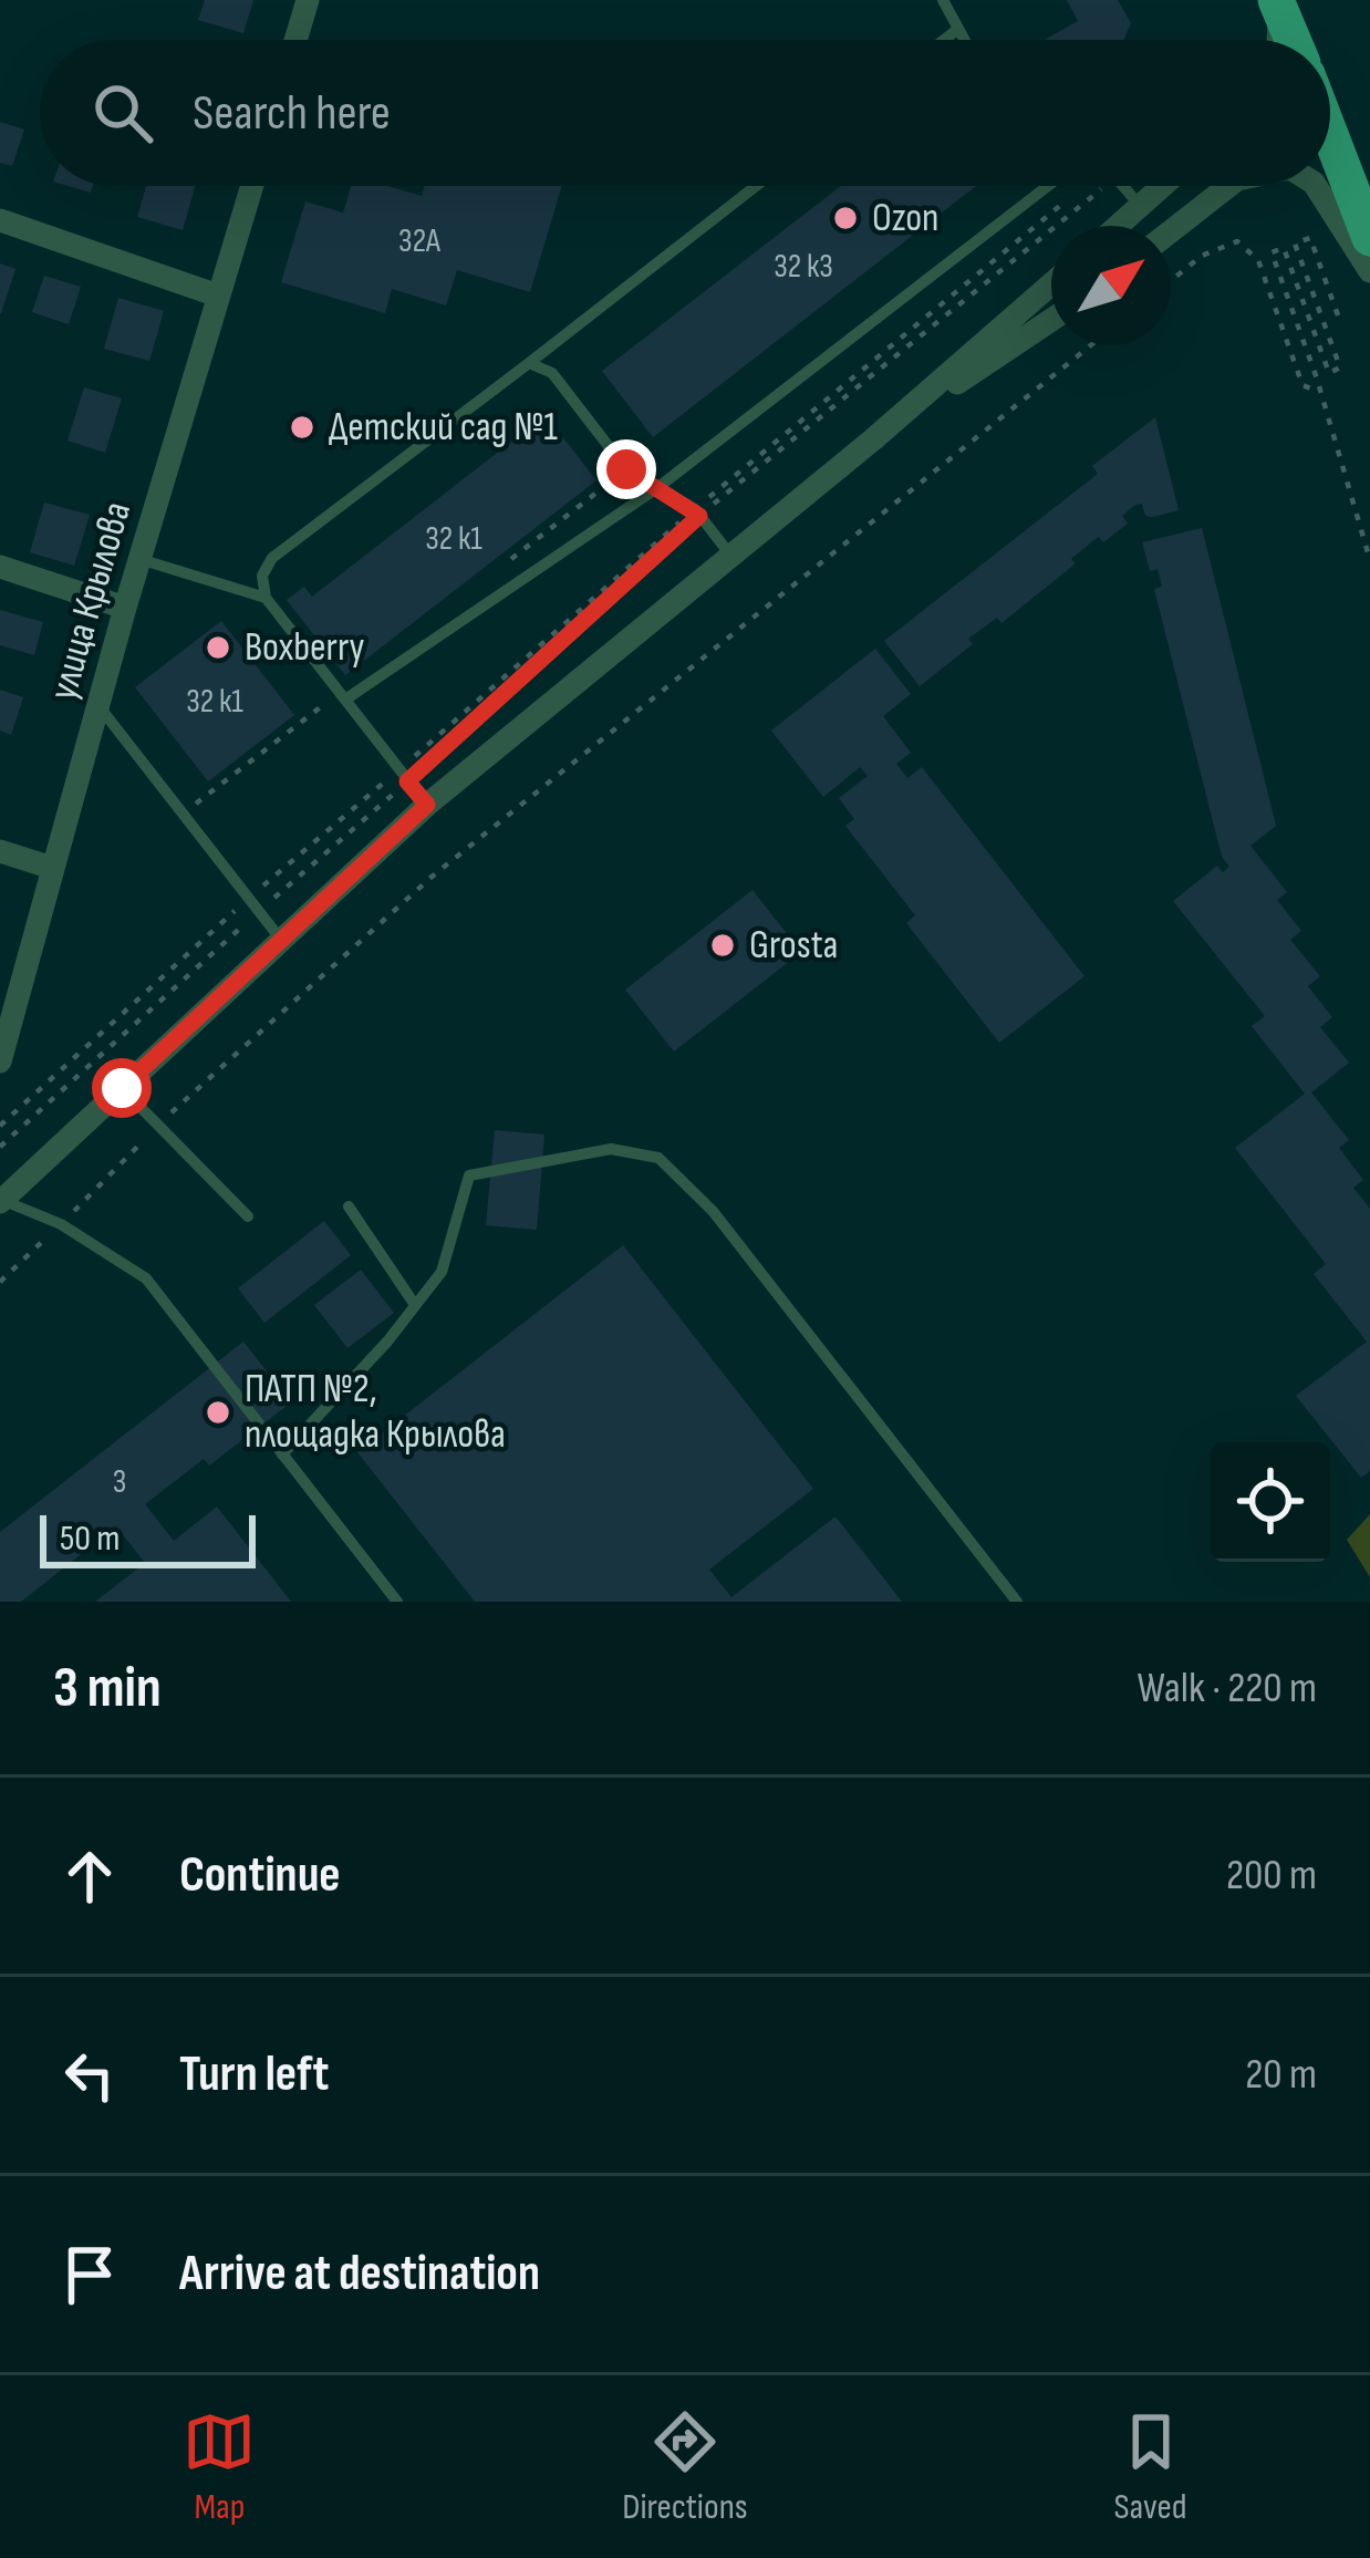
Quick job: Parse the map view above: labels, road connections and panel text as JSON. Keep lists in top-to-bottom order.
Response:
{
  "streets": {
    "street": ["улица Крылова"]
  },
  "places": [
    "Ozon",
    "Детский сад №1",
    "Boxberry",
    "Grosta",
    "ПАТП №2, площадка Крылова"
  ],
  "house_numbers": [
    "32А",
    "32 к3",
    "32 к1",
    "32 к1",
    "3"
  ],
  "scale_bar": "50 m",
  "north": "top right",
  "page": {
    "search": "Search here",
    "scale": "50 m",
    "heading": ["3 min", "Walk · 220 m"],
    "list": [
      ["Continue", "200 m"],
      ["Turn left", "20 m"],
      "Arrive at destination"
    ],
    "nav": ["Map", "Directions", "Saved"]
  }
}
